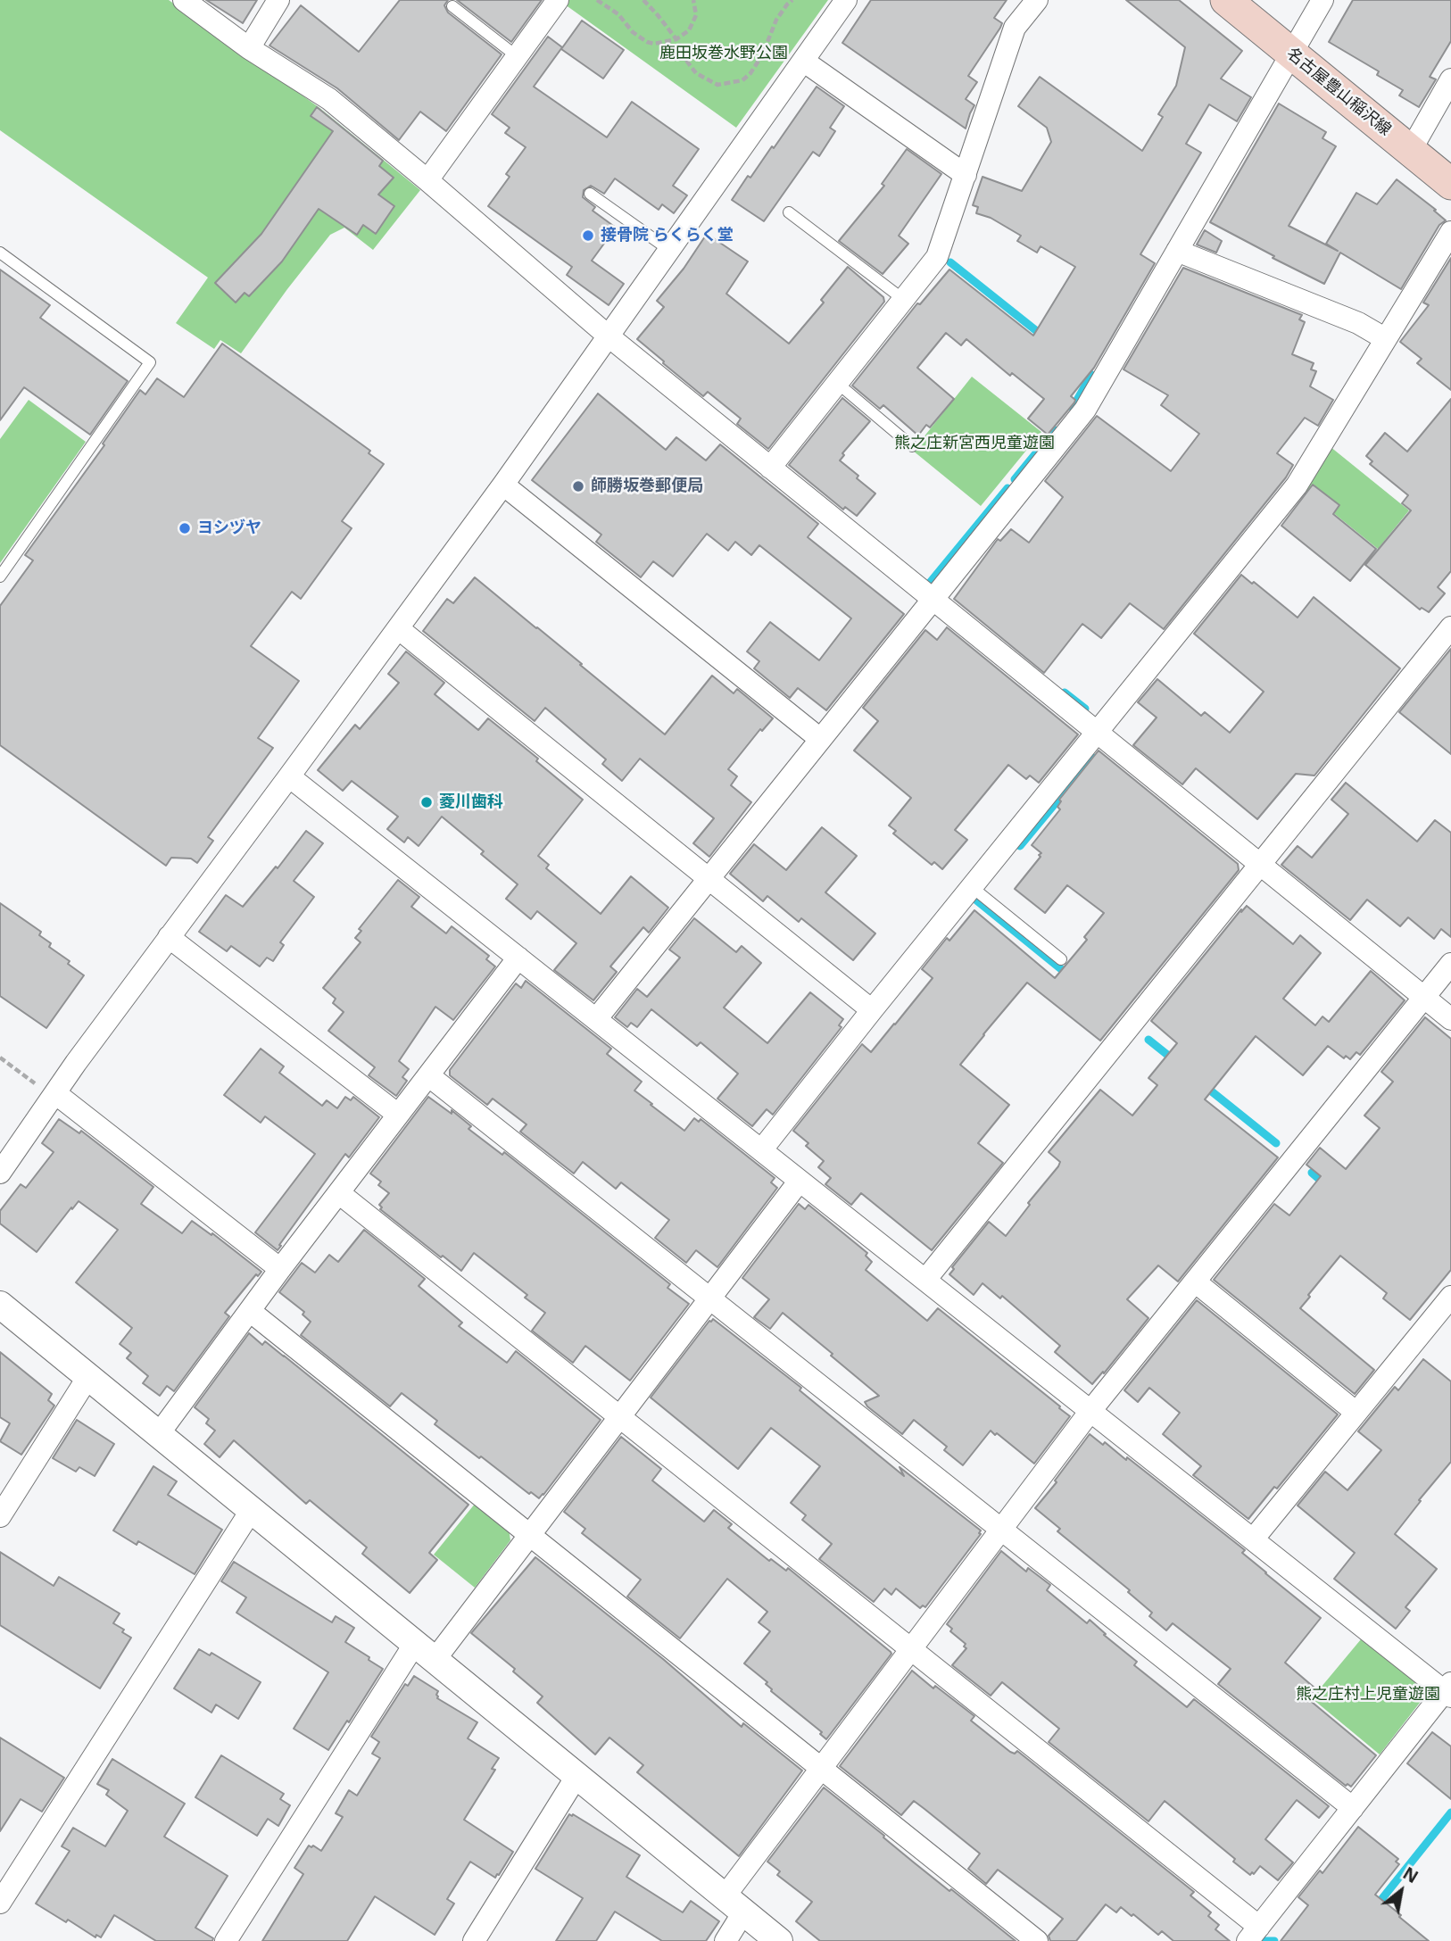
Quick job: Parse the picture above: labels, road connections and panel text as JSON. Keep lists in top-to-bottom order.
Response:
{
  "streets": {
    "main road": ["名古屋豊山稲沢線"]
  },
  "parks": ["鹿田坂巻水野公園", "熊之庄新宮西児童遊園", "熊之庄村上児童遊園"],
  "places": [
    "接骨院 らくらく堂",
    "師勝坂巻郵便局",
    "ヨシヅヤ",
    "菱川歯科"
  ],
  "north": "top right"
}
